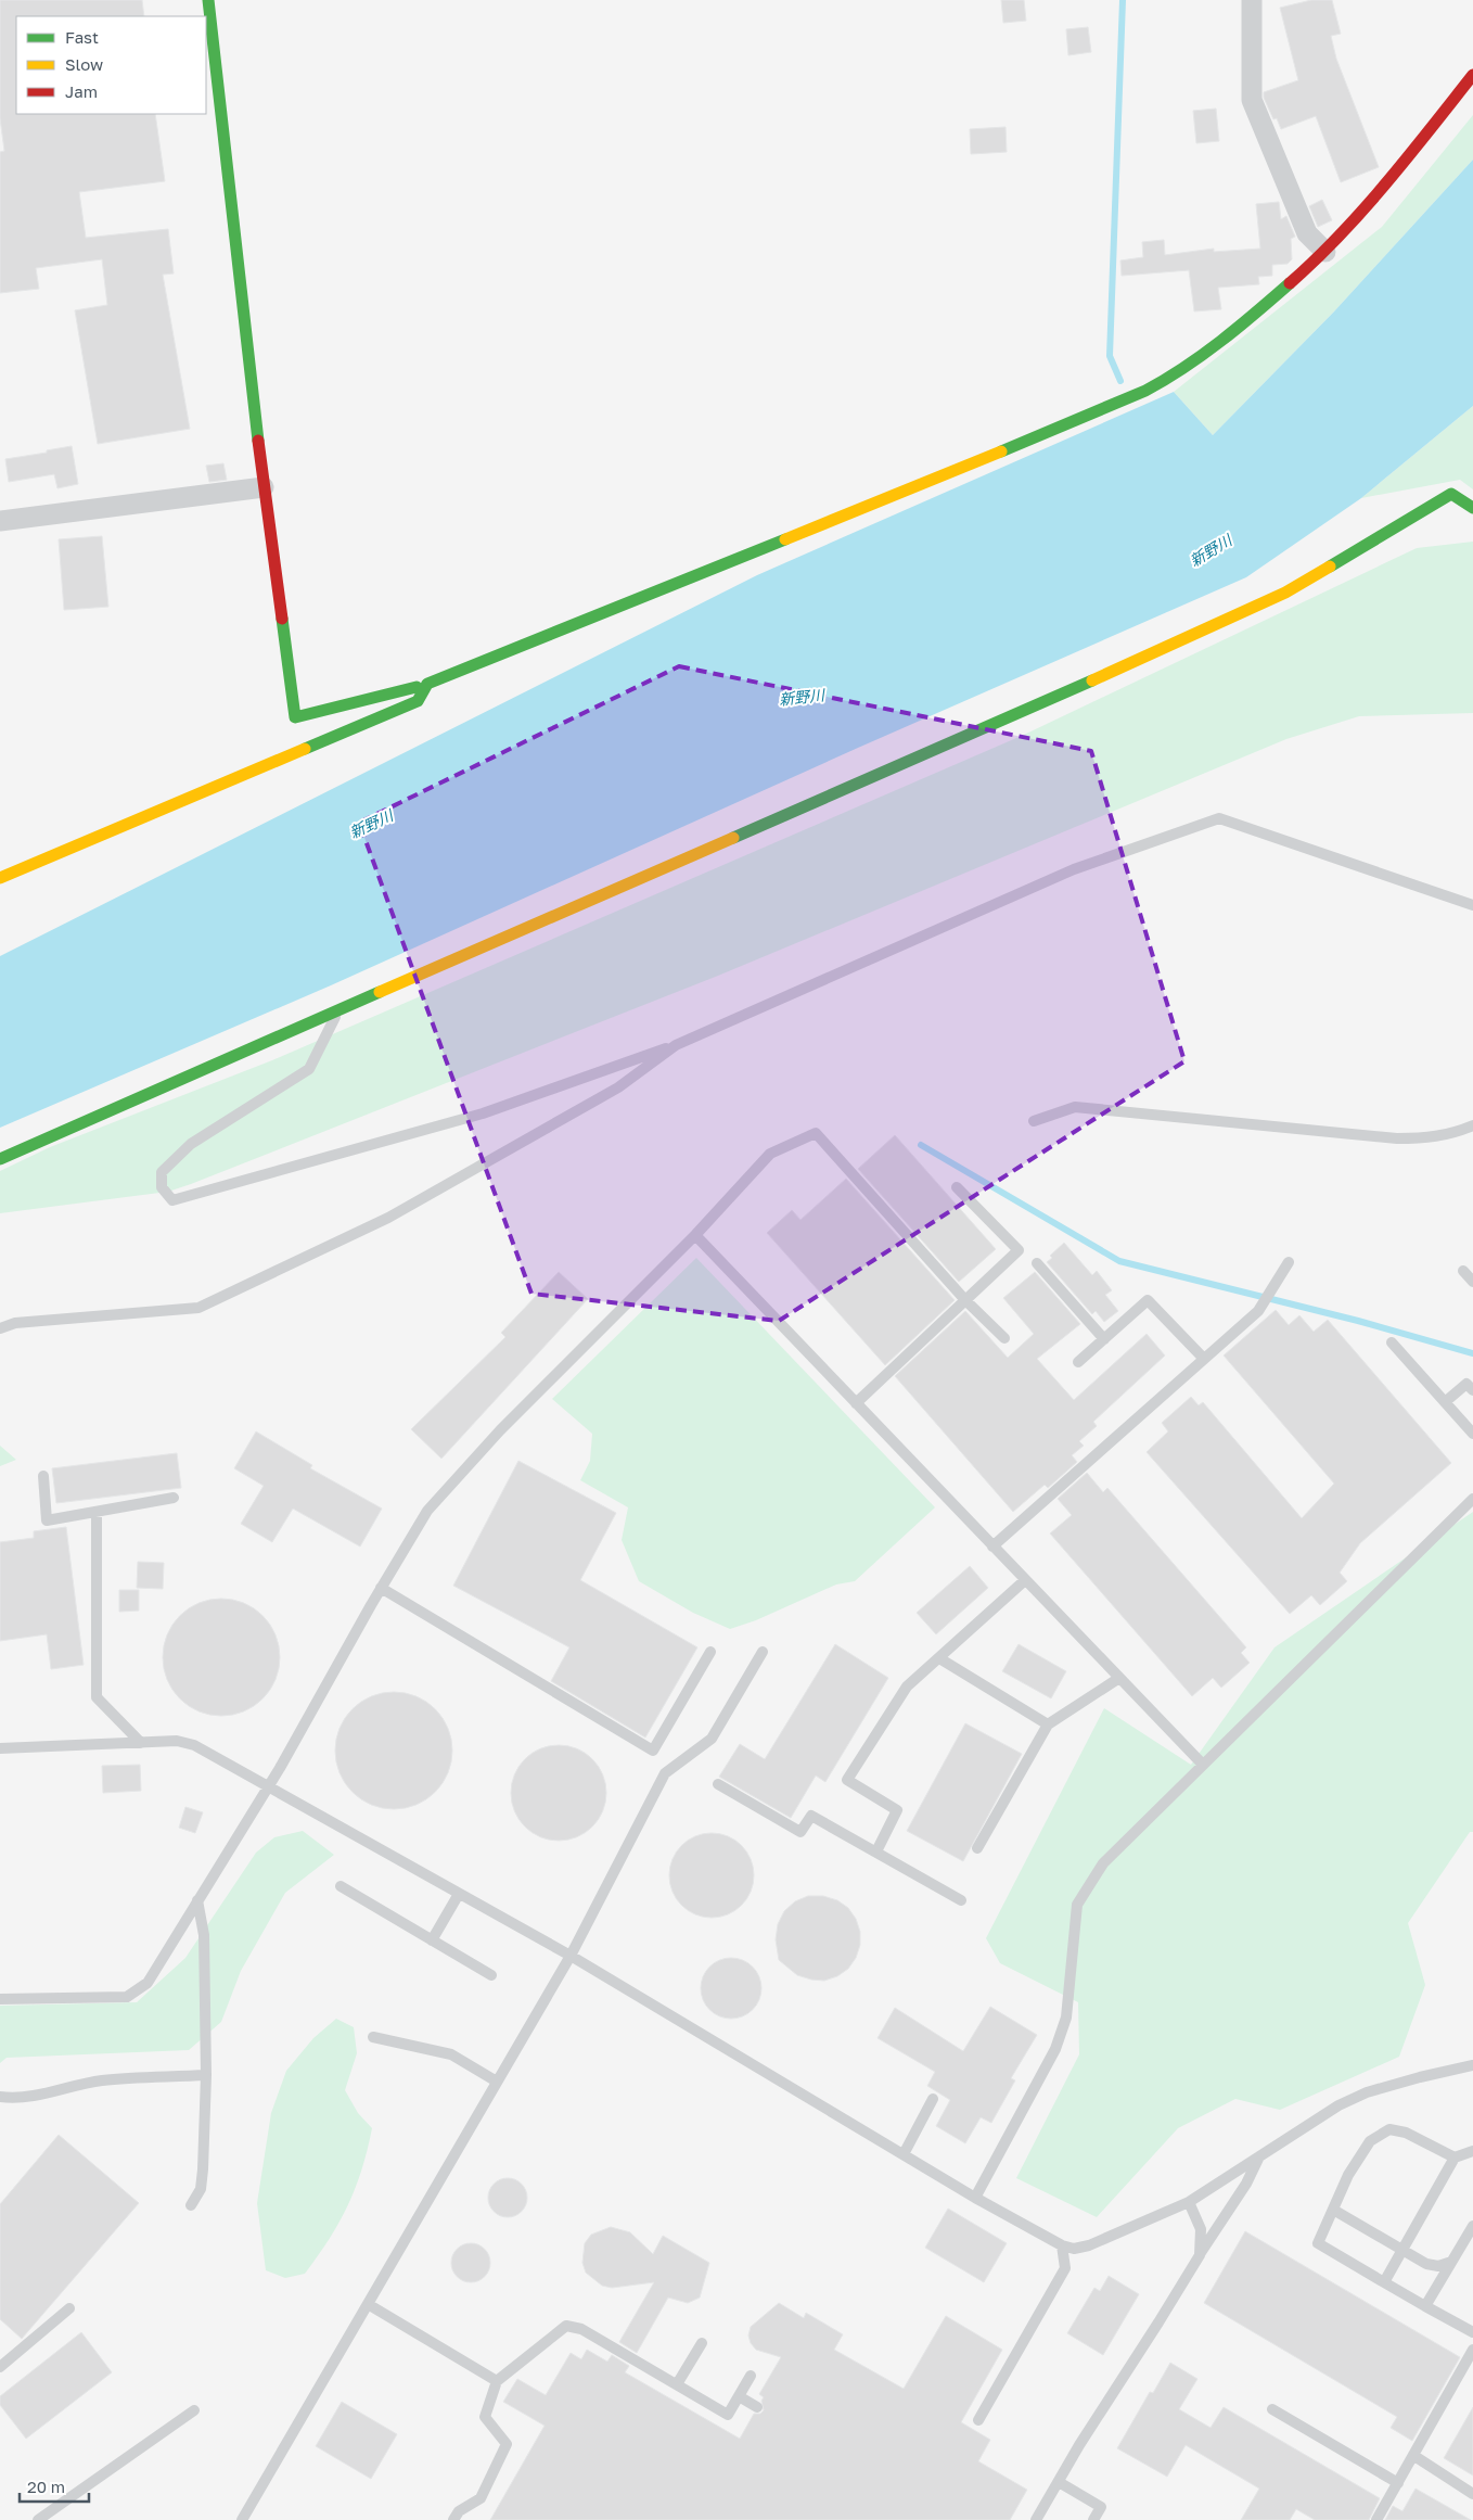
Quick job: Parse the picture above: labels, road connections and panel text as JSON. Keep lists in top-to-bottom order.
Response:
{
  "water": ["新野川"],
  "legend": ["Fast", "Slow", "Jam"],
  "scale_bar": "20 m"
}
